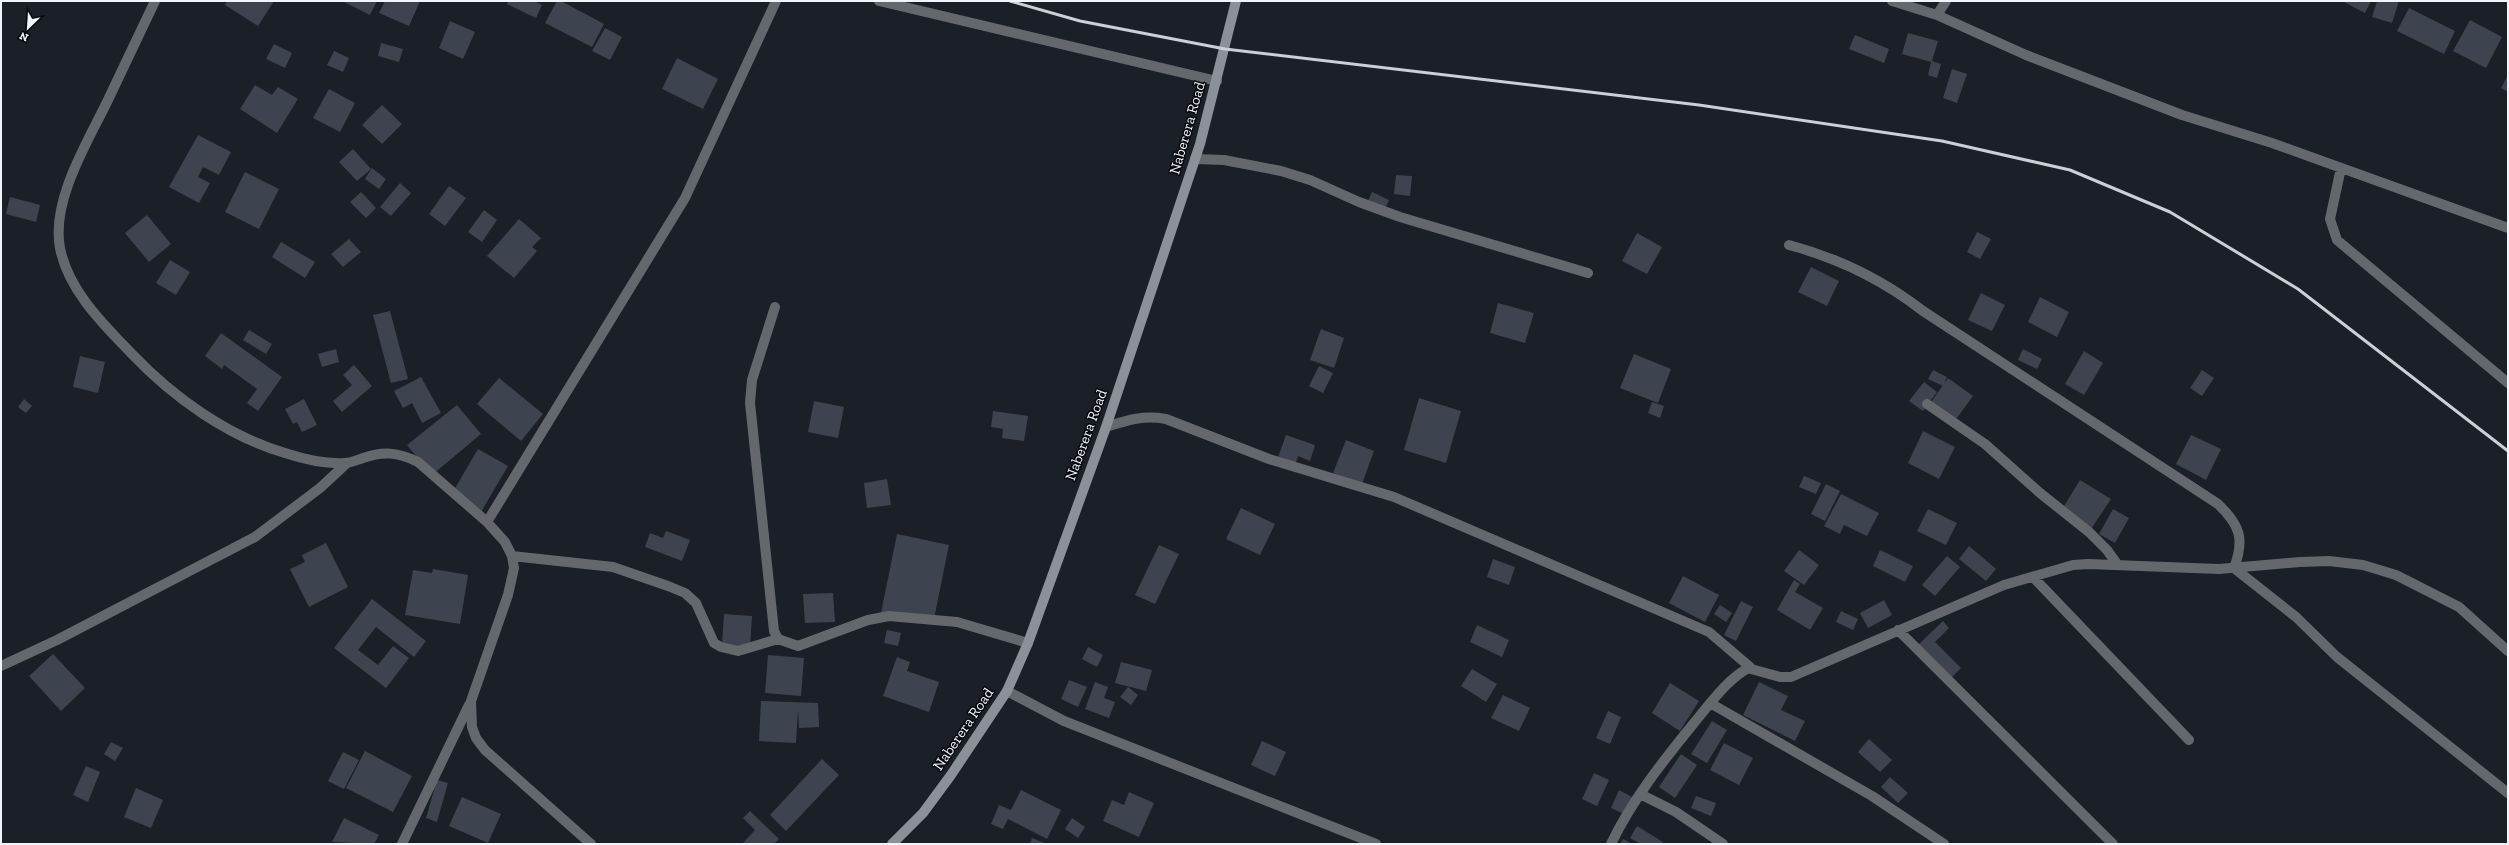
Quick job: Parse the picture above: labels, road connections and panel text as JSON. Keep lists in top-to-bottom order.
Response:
{
  "streets": {
    "street": ["Naberera Road"]
  },
  "north": "bottom left"
}
